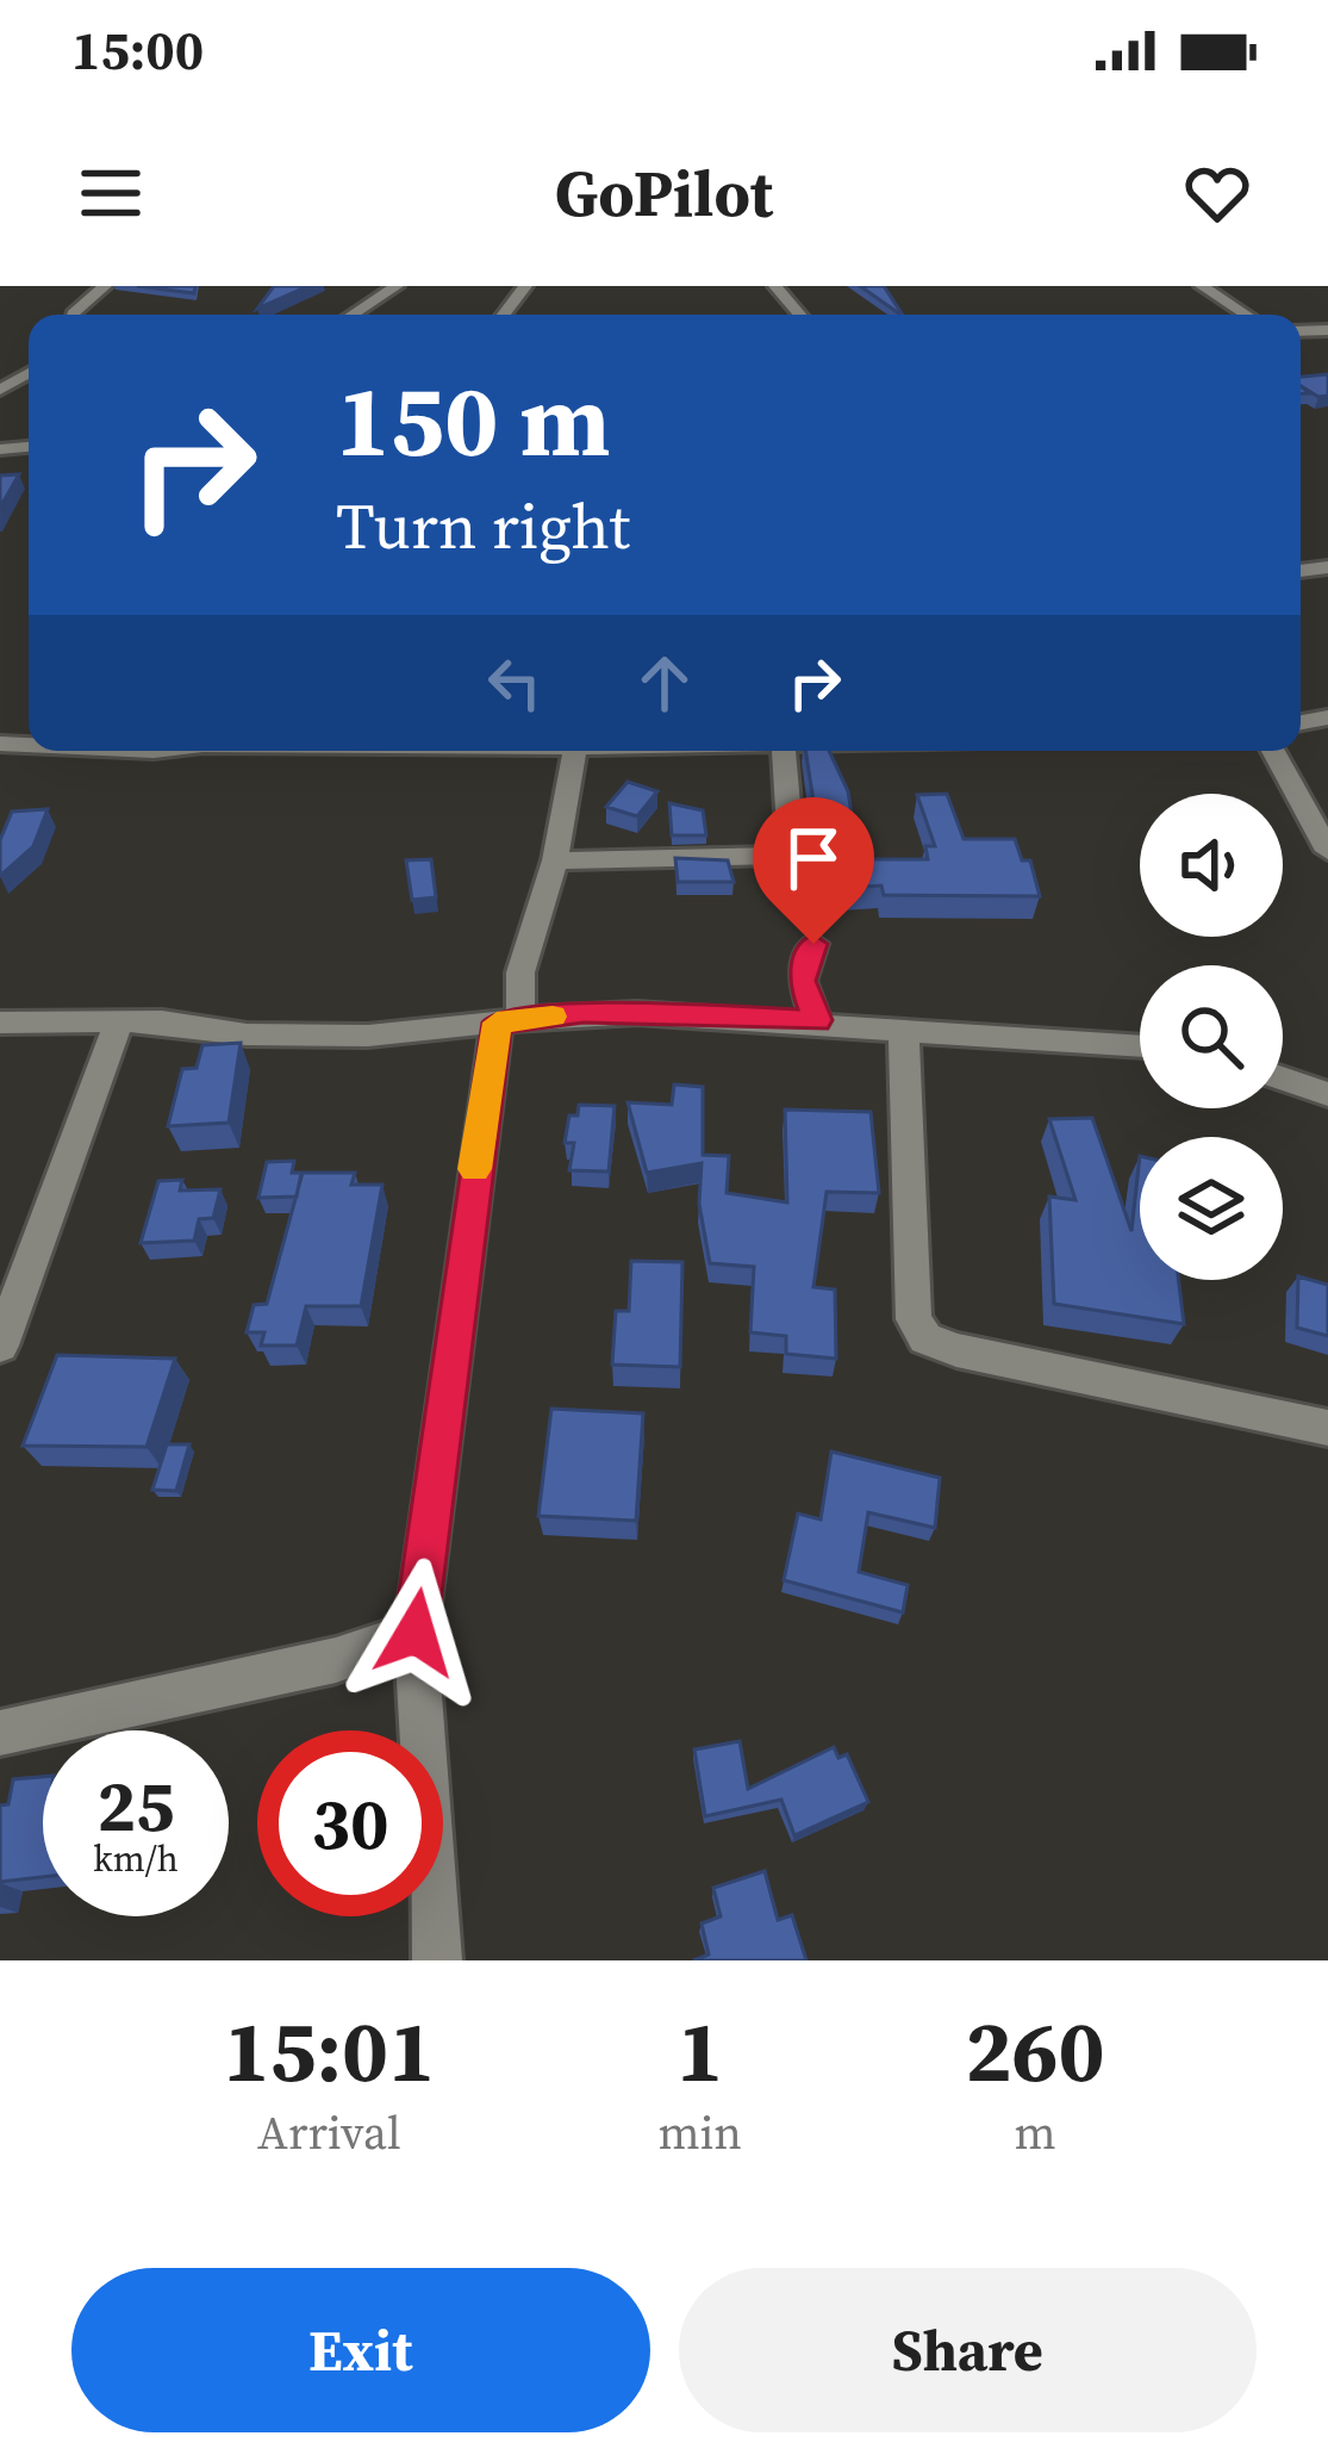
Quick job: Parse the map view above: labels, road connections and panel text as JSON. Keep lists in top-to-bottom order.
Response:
{
  "page": {
    "status": "15:00",
    "header": "GoPilot",
    "turn": ["150 m", "Turn right"],
    "speed": "25 km/h",
    "limit": "30",
    "eta": [
      "15:01",
      "Arrival",
      "1",
      "min",
      "260",
      "m"
    ],
    "buttons": ["Exit", "Share"]
  }
}
